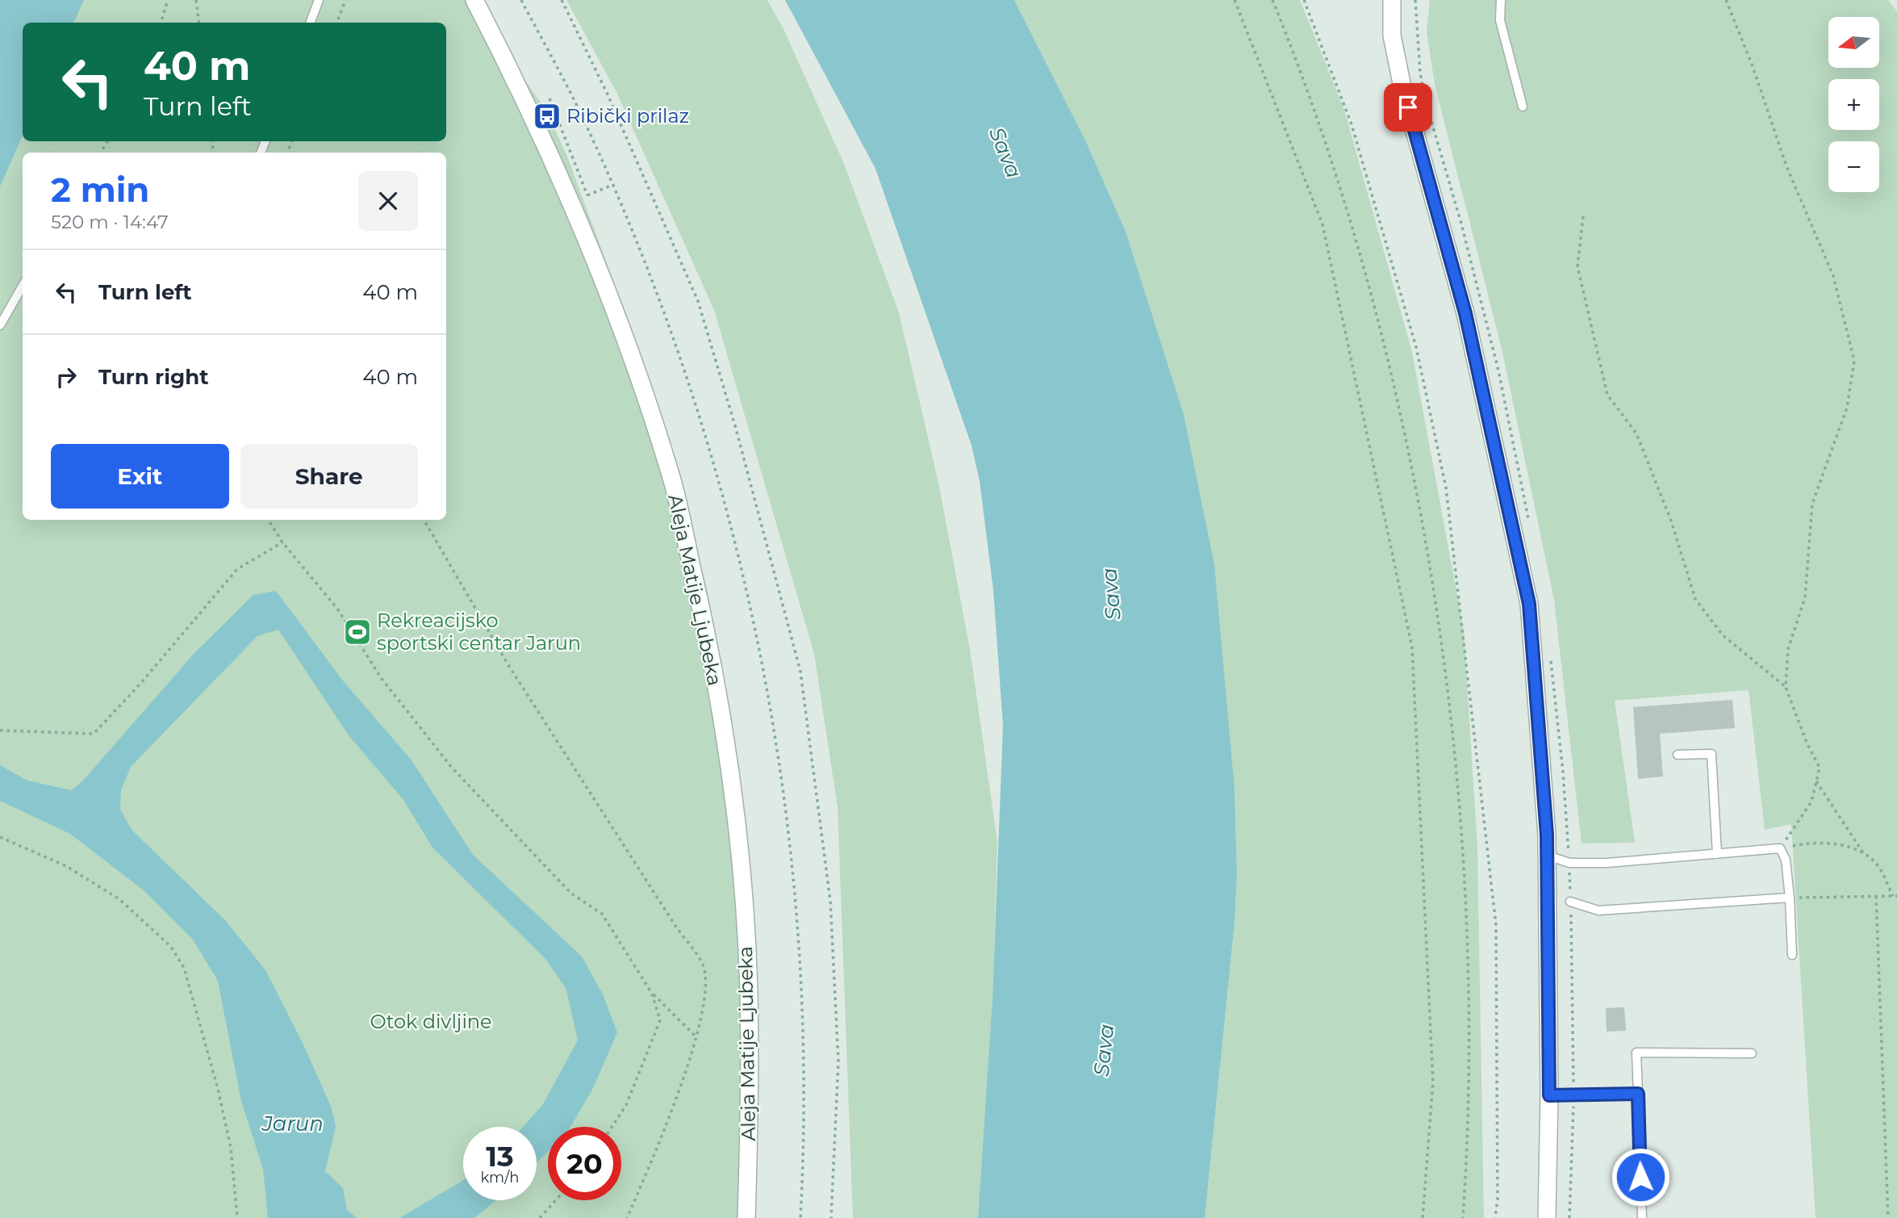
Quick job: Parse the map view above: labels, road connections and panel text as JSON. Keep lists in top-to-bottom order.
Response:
{
  "streets": {
    "street": ["Aleja Matije Ljubeka"]
  },
  "water": ["Sava", "Jarun"],
  "parks": ["Otok divljine"],
  "places": {
    "bus stop": ["Ribički prilaz"],
    "sports": ["Rekreacijsko sportski centar Jarun"]
  },
  "north": "left",
  "page": {
    "map_buttons": ["+", "−"],
    "turn": ["40 m", "Turn left"],
    "heading": ["2 min", "520 m · 14:47"],
    "list": [
      {
        "name": "Turn left",
        "value": "40 m"
      },
      {
        "name": "Turn right",
        "value": "40 m"
      }
    ],
    "buttons": ["Exit", "Share"],
    "speed": "13 km/h",
    "limit": "20"
  }
}
